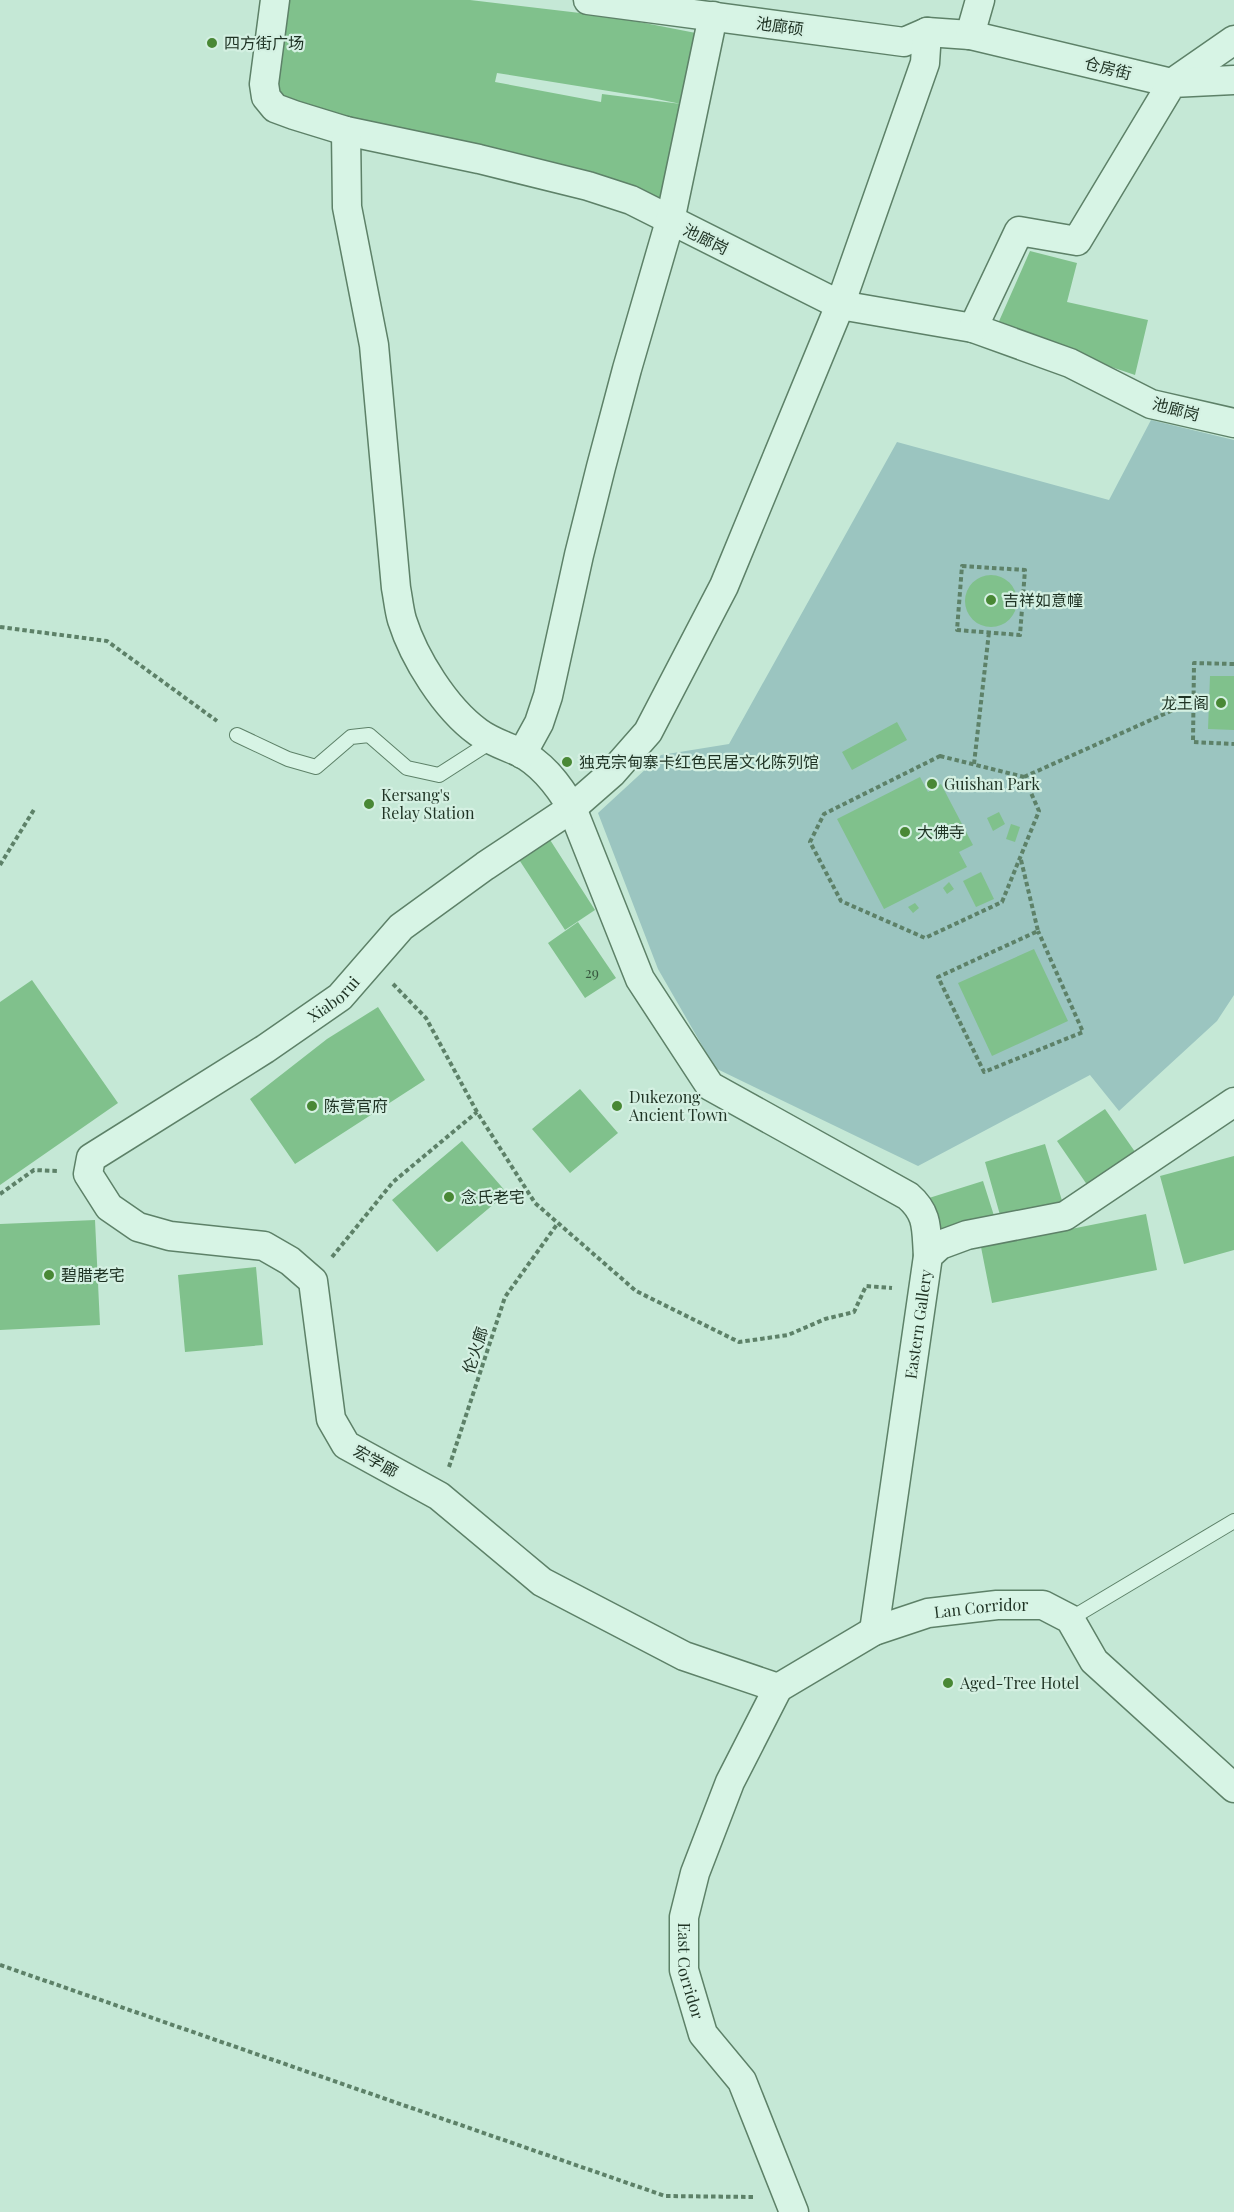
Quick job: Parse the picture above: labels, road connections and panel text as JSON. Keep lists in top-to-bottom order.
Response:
{
  "streets": {
    "street": [
      "池廊硕",
      "仓房街",
      "池廊岗",
      "Xiaborui",
      "Eastern Gallery",
      "宏学廊",
      "Lan Corridor",
      "East Corridor"
    ],
    "path": ["伦火廊"]
  },
  "crossings": [
    ["池廊硕", "仓房街"],
    ["池廊硕", "Xiaborui"],
    ["池廊岗", "Xiaborui"],
    ["Eastern Gallery", "Lan Corridor"],
    ["伦火廊", "宏学廊"],
    ["宏学廊", "Lan Corridor"],
    ["宏学廊", "East Corridor"],
    ["Lan Corridor", "East Corridor"]
  ],
  "places": [
    "四方街广场",
    "吉祥如意幢",
    "龙王阁",
    "独克宗甸寨卡红色民居文化陈列馆",
    "Guishan Park",
    "Kersang's Relay Station",
    "大佛寺",
    "陈营官府",
    "Dukezong Ancient Town",
    "念氏老宅",
    "碧腊老宅",
    "Aged-Tree Hotel"
  ],
  "house_numbers": ["29"]
}
